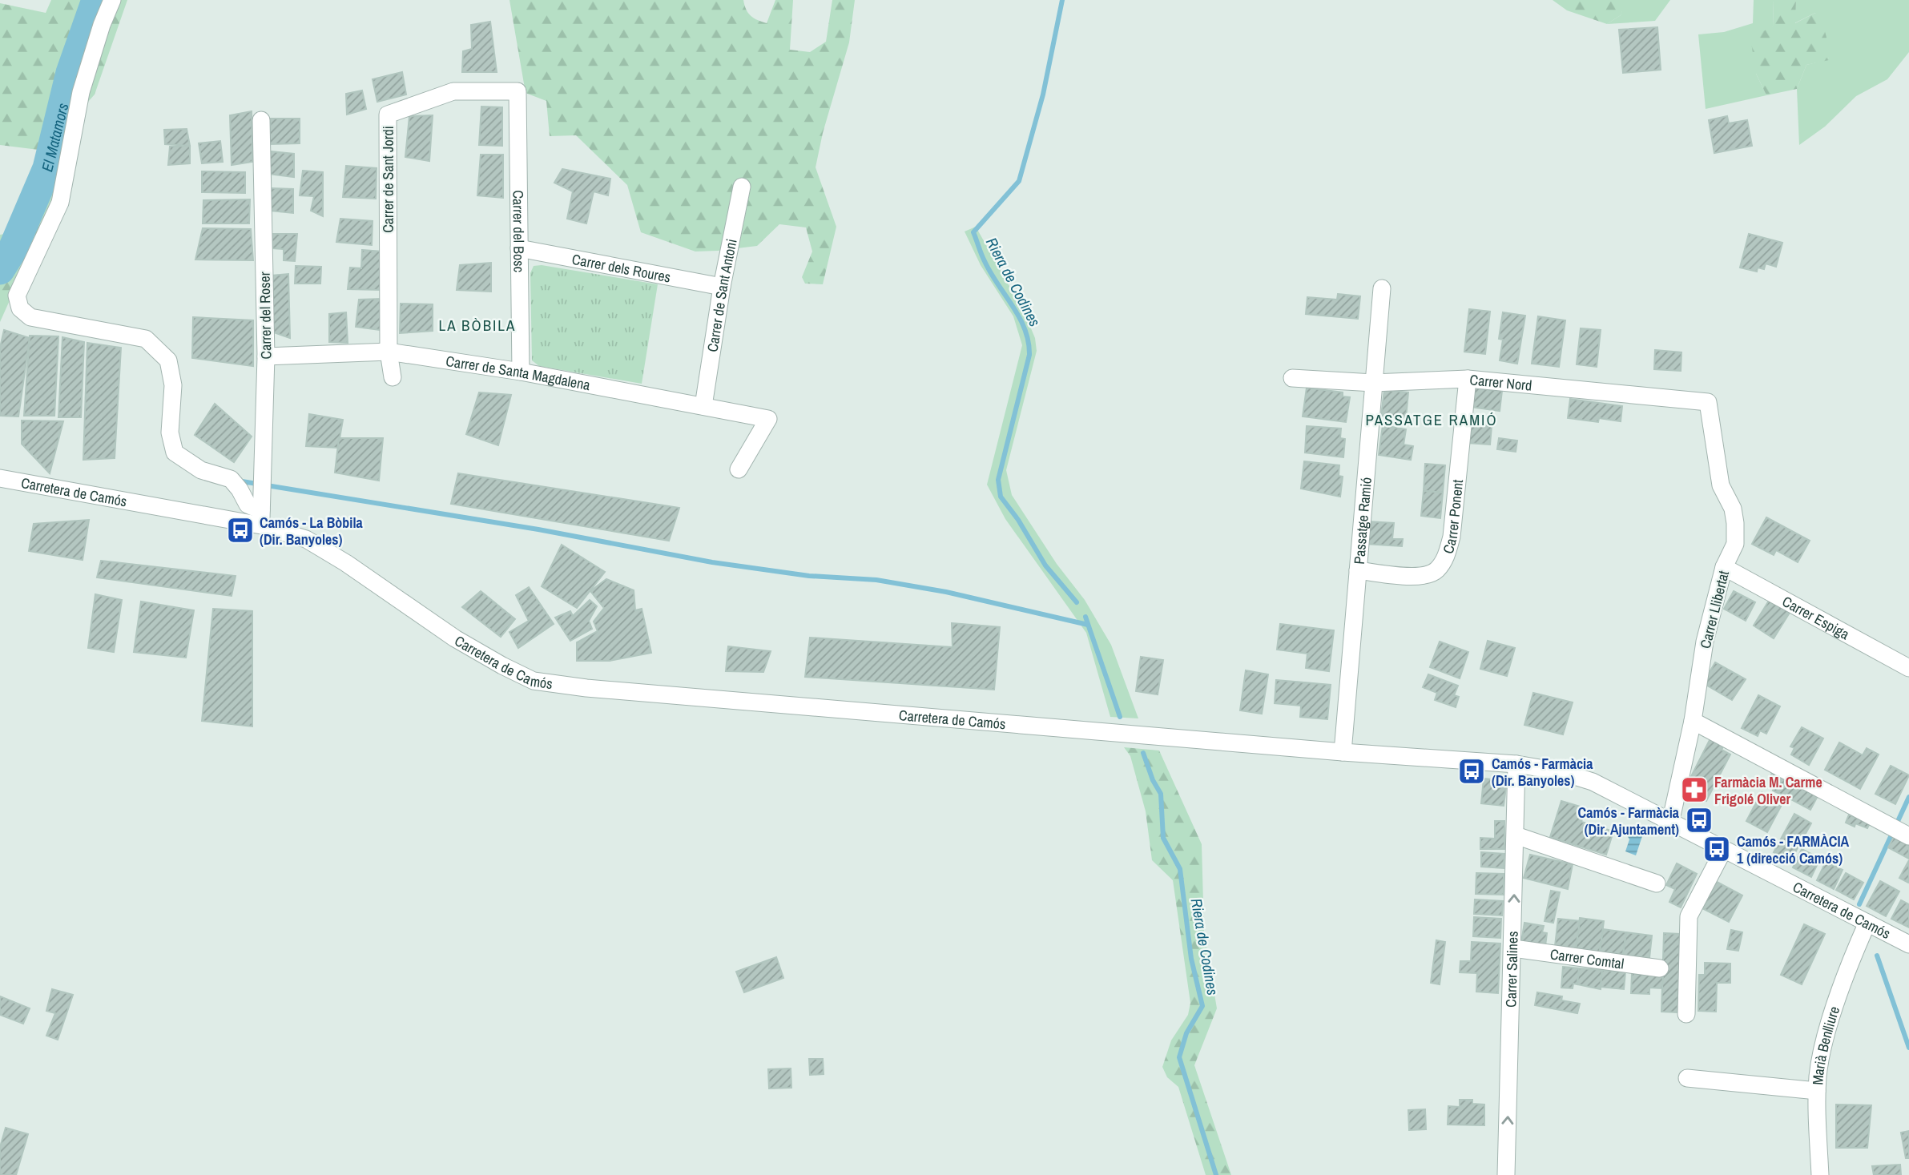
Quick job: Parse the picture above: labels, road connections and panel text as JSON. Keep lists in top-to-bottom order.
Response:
{
  "streets": {
    "street": [
      "Carrer de Sant Jordi",
      "Carrer del Bosc",
      "Carrer dels Roures",
      "Carrer de Sant Antoni",
      "Carrer del Roser",
      "Carrer de Santa Magdalena",
      "Carrer Nord",
      "Carretera de Camós",
      "Carrer Ponent",
      "Passatge Ramió",
      "Carrer Llibertat",
      "Carrer Espiga",
      "Carrer Comtal",
      "Carrer Salines",
      "Marià Benlliure"
    ]
  },
  "crossings": [
    ["Carrer de Sant Jordi", "Carrer del Bosc"],
    ["Carrer de Sant Jordi", "Carrer de Santa Magdalena"],
    ["Carrer del Bosc", "Carrer dels Roures"],
    ["Carrer del Bosc", "Carrer de Santa Magdalena"],
    ["Carrer dels Roures", "Carrer de Sant Antoni"],
    ["Carrer de Sant Antoni", "Carrer de Santa Magdalena"],
    ["Carrer del Roser", "Carrer de Santa Magdalena"],
    ["Carrer del Roser", "Carretera de Camós"],
    ["Carrer Nord", "Carrer Ponent"],
    ["Carrer Nord", "Passatge Ramió"],
    ["Carrer Nord", "Carrer Llibertat"],
    ["Carretera de Camós", "Passatge Ramió"],
    ["Carretera de Camós", "Carrer Llibertat"],
    ["Carretera de Camós", "Carrer Salines"],
    ["Carretera de Camós", "Marià Benlliure"],
    ["Carrer Ponent", "Passatge Ramió"],
    ["Carrer Llibertat", "Carrer Espiga"],
    ["Carrer Comtal", "Carrer Salines"]
  ],
  "one_way": ["Carrer Salines"],
  "districts": ["LA BÒBILA", "PASSATGE RAMIÓ"],
  "water": ["El Matamors", "Riera de Codines"],
  "places": {
    "bus stop": [
      "Camós - La Bòbila (Dir. Banyoles)",
      "Camós - Farmàcia (Dir. Banyoles)",
      "Camós - Farmàcia (Dir. Ajuntament)",
      "Camós - FARMÀCIA 1 (direcció Camós)"
    ],
    "pharmacy": ["Farmàcia M. Carme Frigolé Oliver"]
  }
}
